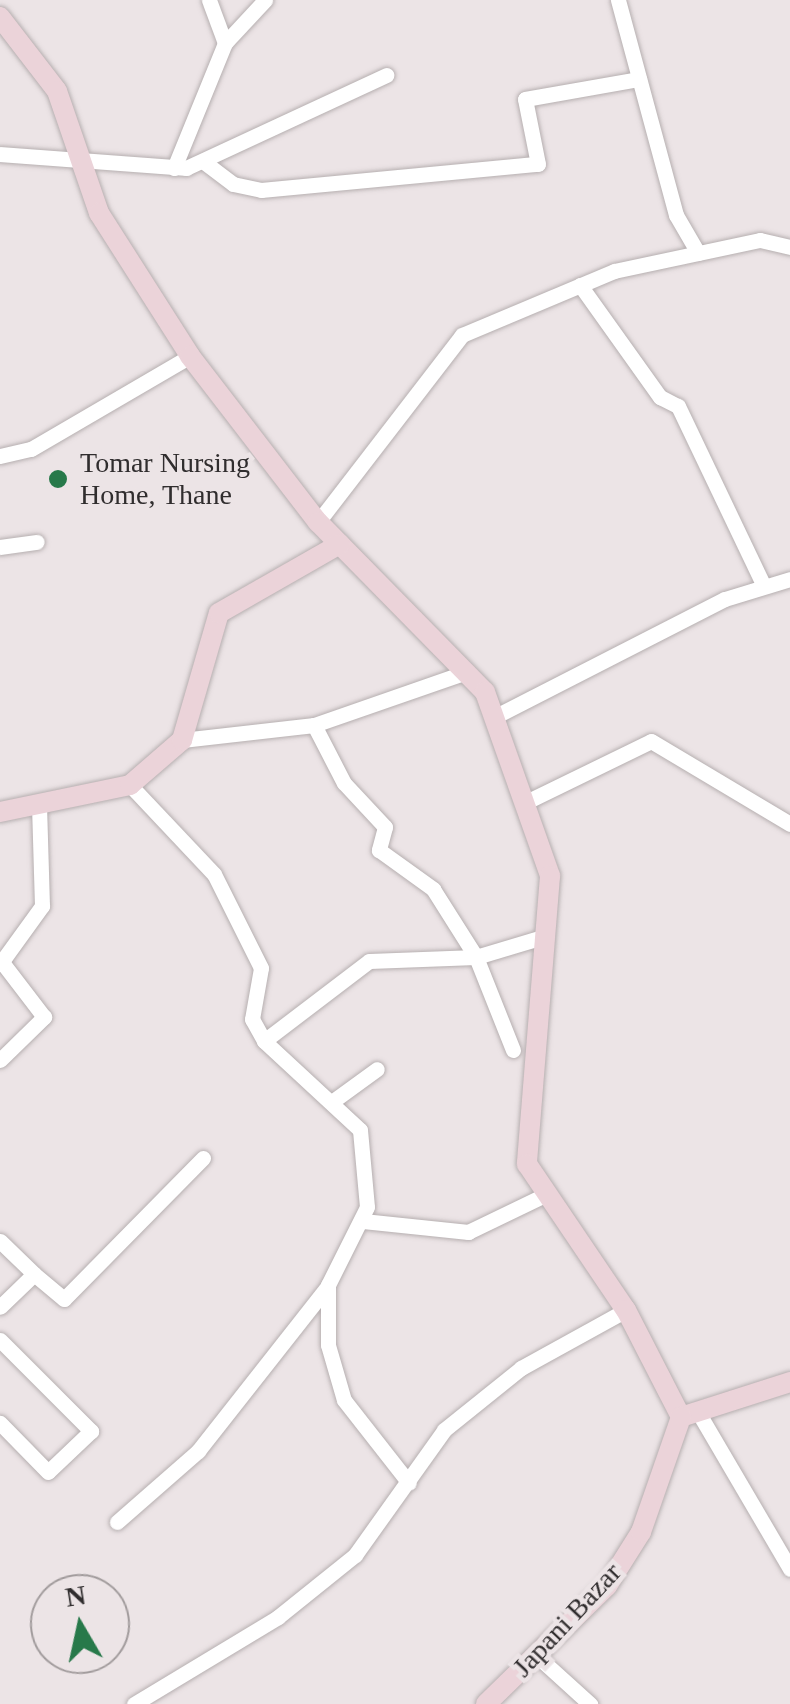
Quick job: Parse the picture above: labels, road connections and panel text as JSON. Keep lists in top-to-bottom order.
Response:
{
  "streets": {
    "street": ["Japani Bazar"]
  },
  "places": ["Tomar Nursing Home, Thane"],
  "north": "top"
}
